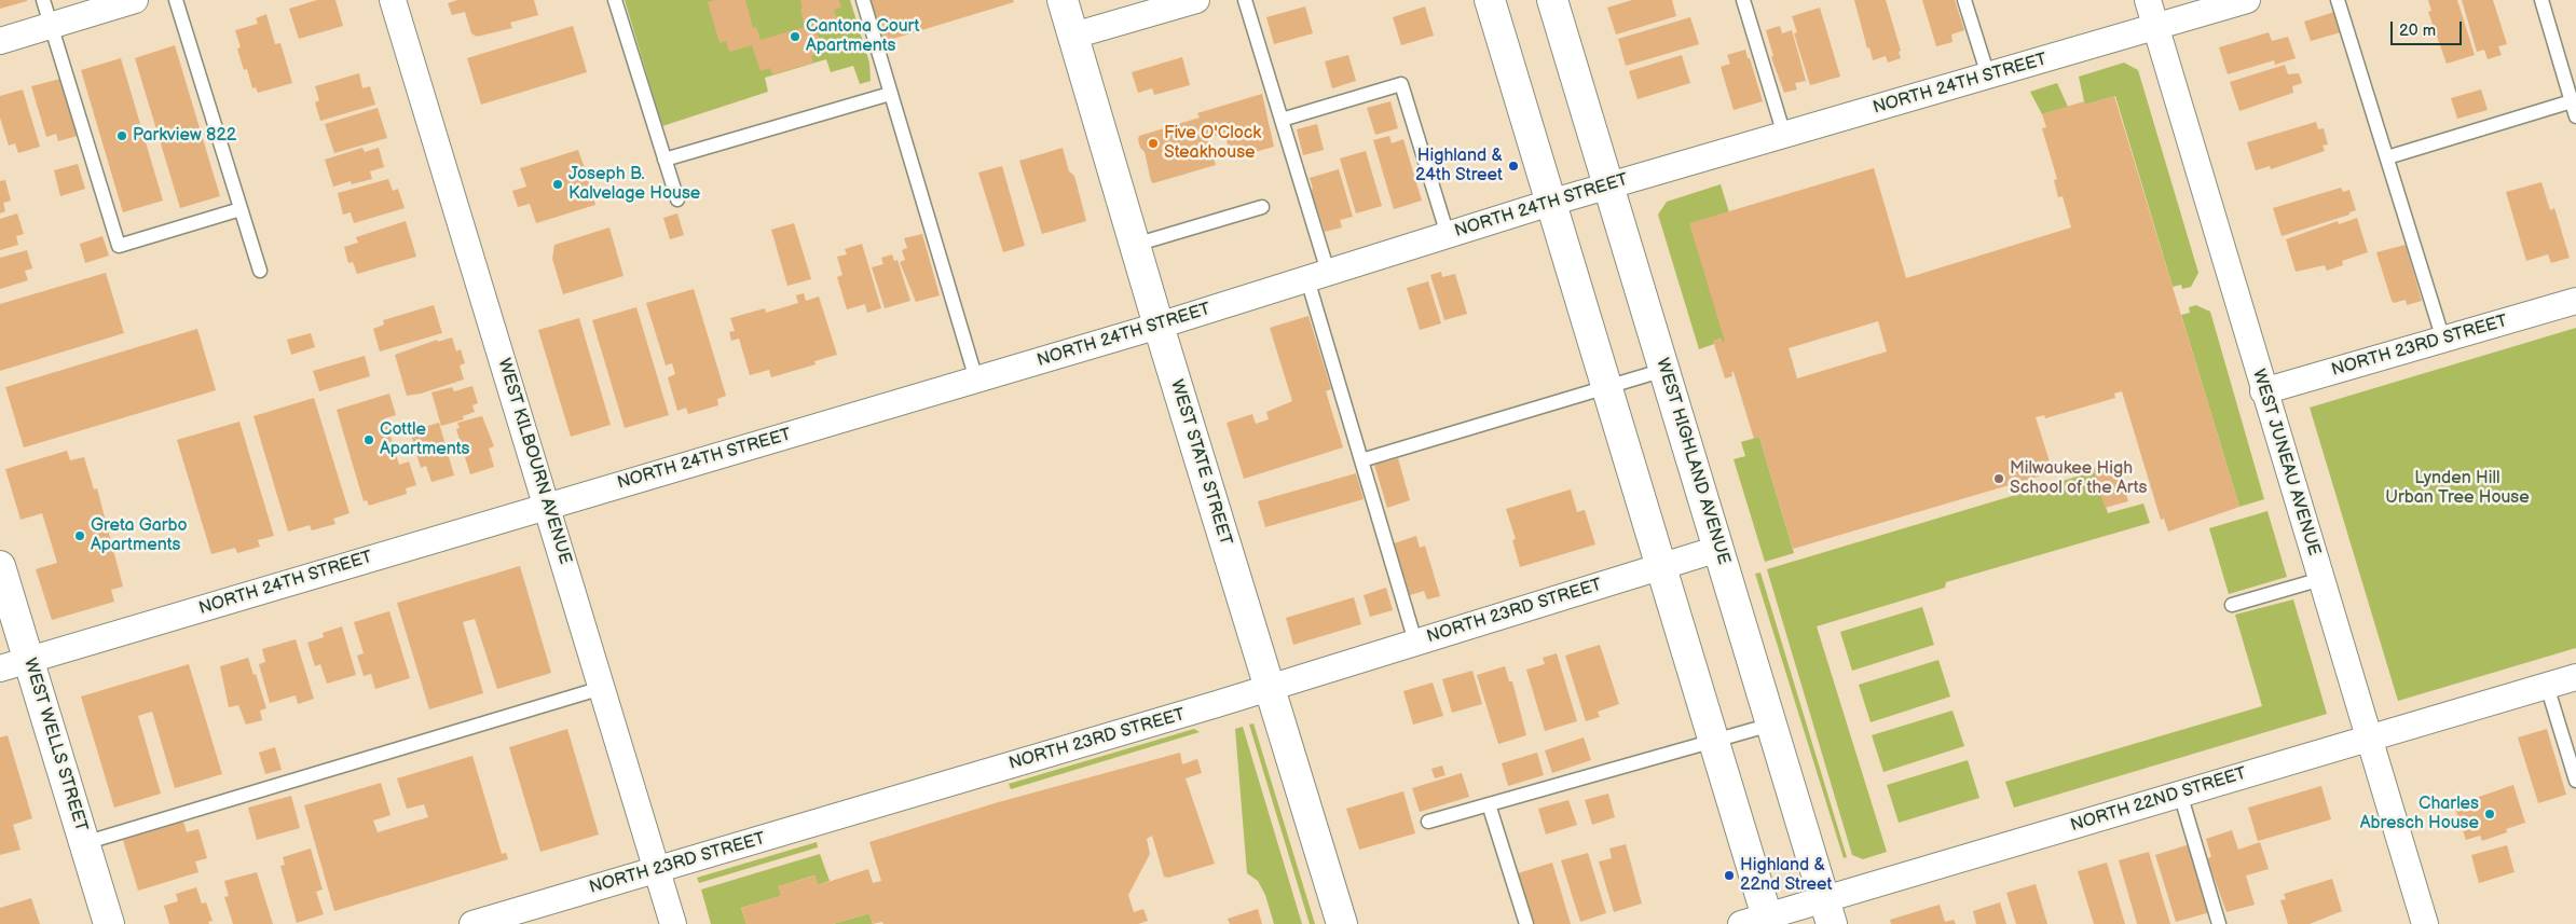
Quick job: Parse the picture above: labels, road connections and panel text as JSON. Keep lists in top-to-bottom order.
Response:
{
  "streets": {
    "main road": ["WEST HIGHLAND AVENUE", "WEST STATE STREET", "WEST WELLS STREET"],
    "street": [
      "NORTH 24TH STREET",
      "NORTH 23RD STREET",
      "WEST KILBOURN AVENUE",
      "WEST JUNEAU AVENUE",
      "NORTH 22ND STREET"
    ]
  },
  "crossings": [
    ["NORTH 24TH STREET", "WEST KILBOURN AVENUE"],
    ["NORTH 24TH STREET", "WEST HIGHLAND AVENUE"],
    ["NORTH 24TH STREET", "WEST STATE STREET"],
    ["NORTH 24TH STREET", "WEST JUNEAU AVENUE"],
    ["NORTH 24TH STREET", "WEST WELLS STREET"],
    ["NORTH 23RD STREET", "WEST KILBOURN AVENUE"],
    ["NORTH 23RD STREET", "WEST HIGHLAND AVENUE"],
    ["NORTH 23RD STREET", "WEST STATE STREET"],
    ["NORTH 23RD STREET", "WEST JUNEAU AVENUE"],
    ["WEST HIGHLAND AVENUE", "NORTH 22ND STREET"],
    ["WEST JUNEAU AVENUE", "NORTH 22ND STREET"]
  ],
  "parks": ["Lynden Hill Urban Tree House"],
  "places": [
    "Cantona Court Apartments",
    "Parkview 822",
    "Five O'Clock Steakhouse",
    "Highland & 24th Street",
    "Joseph B. Kalvelage House",
    "Cottle Apartments",
    "Milwaukee High School of the Arts",
    "Greta Garbo Apartments",
    "Charles Abresch House",
    "Highland & 22nd Street"
  ],
  "scale_bar": "20 m"
}
